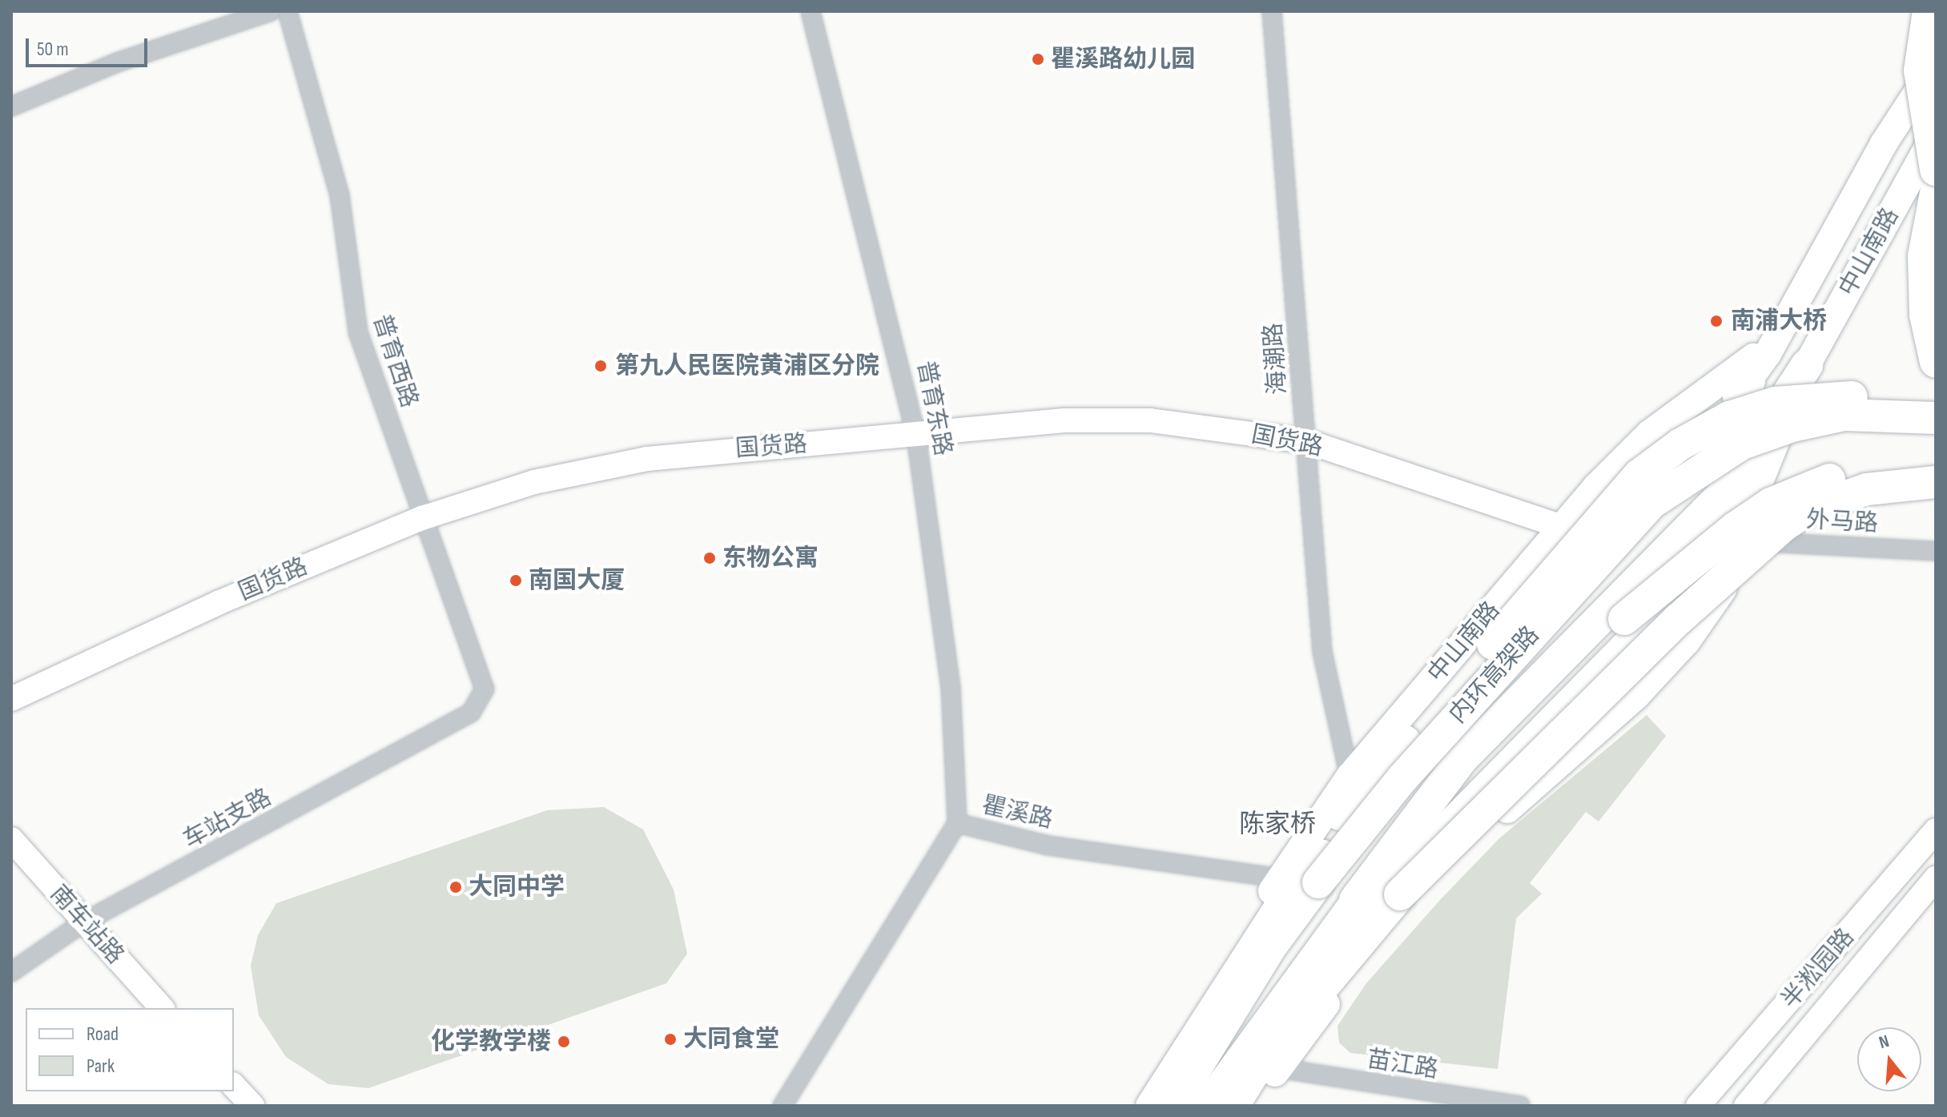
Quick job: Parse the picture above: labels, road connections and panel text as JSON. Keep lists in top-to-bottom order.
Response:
{
  "streets": {
    "highway": ["内环高架路"],
    "main road": ["中山南路"],
    "street": [
      "海潮路",
      "普育西路",
      "普育东路",
      "国货路",
      "外马路",
      "瞿溪路",
      "车站支路",
      "南车站路",
      "半淞园路",
      "苗江路"
    ]
  },
  "crossings": [
    ["中山南路", "海潮路"],
    ["中山南路", "国货路"],
    ["中山南路", "外马路"],
    ["中山南路", "瞿溪路"],
    ["中山南路", "苗江路"],
    ["海潮路", "国货路"],
    ["普育西路", "国货路"],
    ["普育西路", "车站支路"],
    ["普育东路", "国货路"],
    ["普育东路", "瞿溪路"],
    ["车站支路", "南车站路"]
  ],
  "districts": ["陈家桥"],
  "places": [
    "瞿溪路幼儿园",
    "南浦大桥",
    "第九人民医院黄浦区分院",
    "东物公寓",
    "南国大厦",
    "大同中学",
    "大同食堂",
    "化学教学楼"
  ],
  "legend": ["Road", "Park"],
  "scale_bar": "50 m",
  "north": "top"
}
